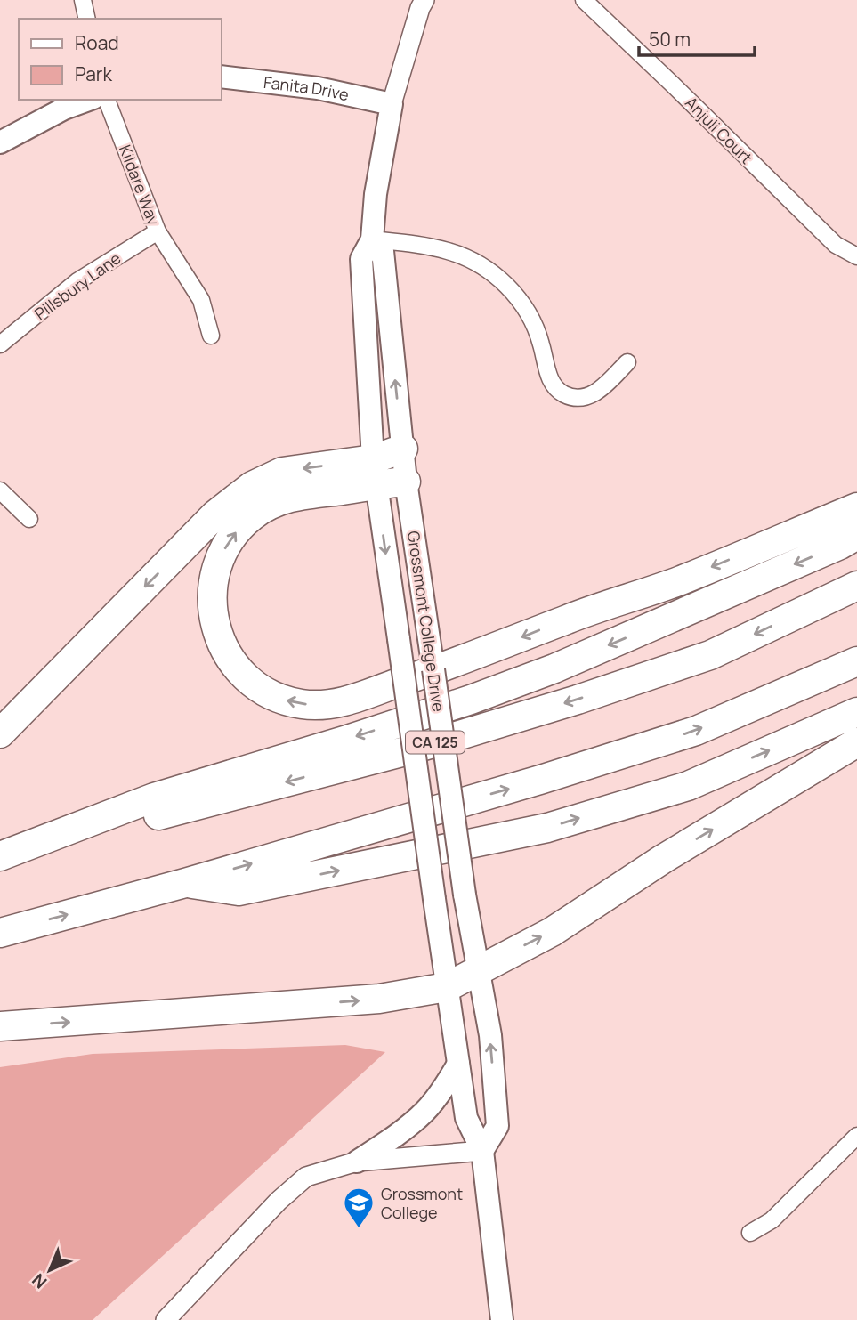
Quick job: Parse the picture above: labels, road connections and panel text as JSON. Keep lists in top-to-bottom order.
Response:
{
  "streets": {
    "highway": ["CA 125"],
    "main road": ["Fanita Drive", "Grossmont College Drive"],
    "street": ["Anjuli Court", "Kildare Way", "Pillsbury Lane"]
  },
  "crossings": [
    ["Fanita Drive", "Grossmont College Drive"],
    ["Kildare Way", "Pillsbury Lane"]
  ],
  "places": {
    "school or university": ["Grossmont College"]
  },
  "legend": ["Road", "Park"],
  "scale_bar": "50 m",
  "north": "bottom left"
}
